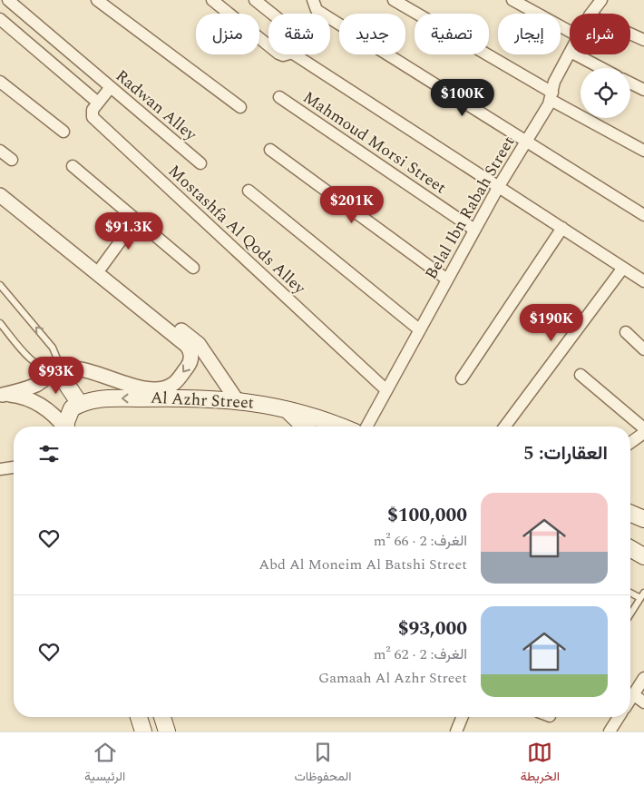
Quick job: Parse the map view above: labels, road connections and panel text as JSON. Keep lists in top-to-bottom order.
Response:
{
  "streets": {
    "main road": ["Al Azhr Street"],
    "street": [
      "Radwan Alley",
      "Mahmoud Morsi Street",
      "Belal Ibn Rabah Street",
      "Mostashfa Al Qods Alley"
    ]
  },
  "crossings": [
    ["Mahmoud Morsi Street", "Belal Ibn Rabah Street"],
    ["Belal Ibn Rabah Street", "Mostashfa Al Qods Alley"]
  ],
  "one_way": ["Al Azhr Street"],
  "page": {
    "chip": [
      "شراء",
      "إيجار",
      "تصفية",
      "جديد",
      "شقة",
      "منزل"
    ],
    "price": [
      "$100K",
      "$201K",
      "$91.3K",
      "$190K",
      "$93K"
    ],
    "heading": "العقارات: 5",
    "list": [
      {
        "name": "$100,000",
        "note": "الغرف: 2 · 66 m² · Abd Al Moneim Al Batshi Street"
      },
      {
        "name": "$93,000",
        "note": "الغرف: 2 · 62 m² · Gamaah Al Azhr Street"
      }
    ],
    "tabs": ["الخريطة", "المحفوظات", "الرئيسية"]
  }
}
